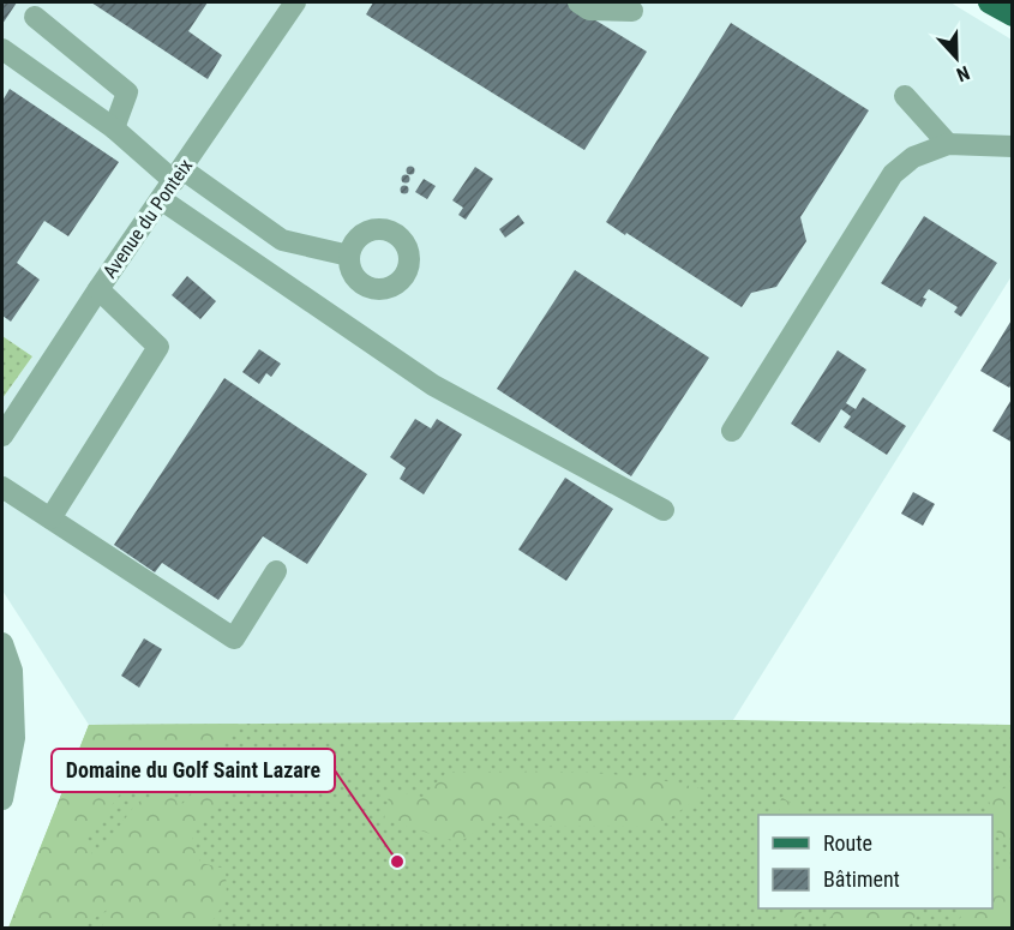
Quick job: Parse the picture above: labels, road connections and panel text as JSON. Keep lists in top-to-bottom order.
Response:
{
  "streets": {
    "street": ["Avenue du Ponteix"]
  },
  "places": ["Domaine du Golf Saint Lazare"],
  "legend": ["Route", "Bâtiment"],
  "north": "bottom"
}
